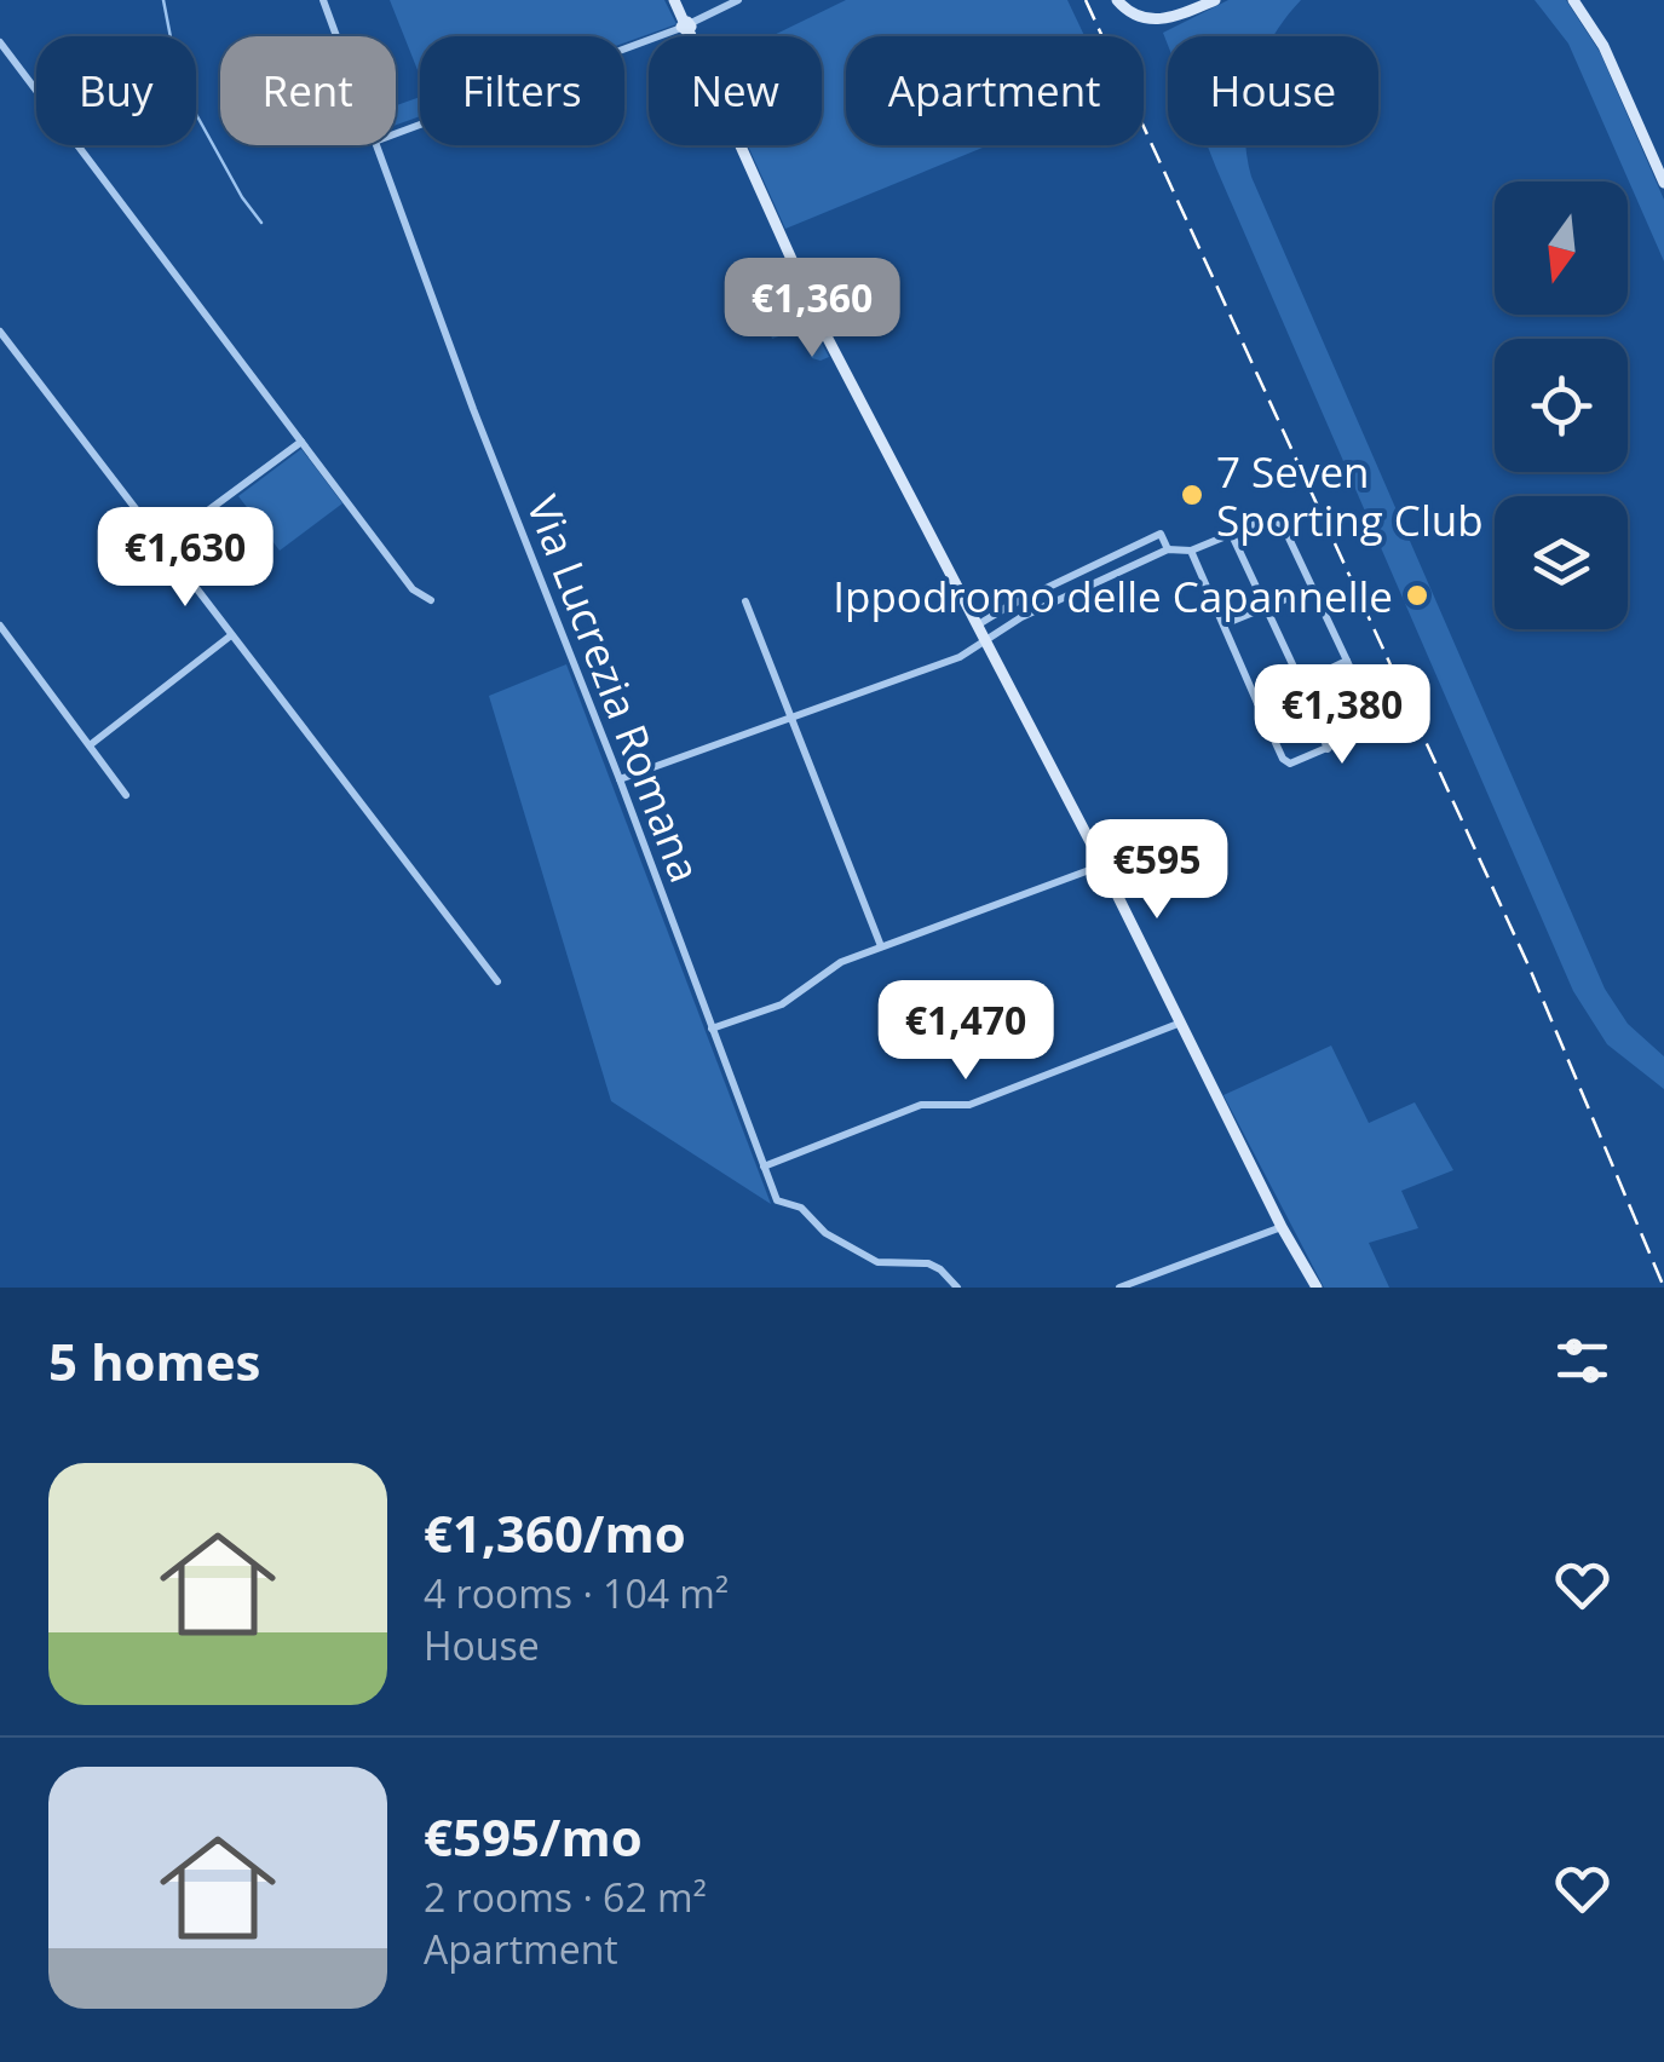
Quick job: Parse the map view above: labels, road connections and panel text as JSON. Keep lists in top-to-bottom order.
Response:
{
  "streets": {
    "street": ["Via Lucrezia Romana"]
  },
  "places": ["7 Seven Sporting Club", "Ippodromo delle Capannelle"],
  "north": "bottom",
  "page": {
    "chip": [
      "Buy",
      "Rent",
      "Filters",
      "New",
      "Apartment",
      "House"
    ],
    "price": [
      "€1,360",
      "€1,630",
      "€1,380",
      "€595",
      "€1,470"
    ],
    "heading": "5 homes",
    "list": [
      {
        "name": "€1,360/mo",
        "note": "4 rooms · 104 m² · House"
      },
      {
        "name": "€595/mo",
        "note": "2 rooms · 62 m² · Apartment"
      }
    ]
  }
}
